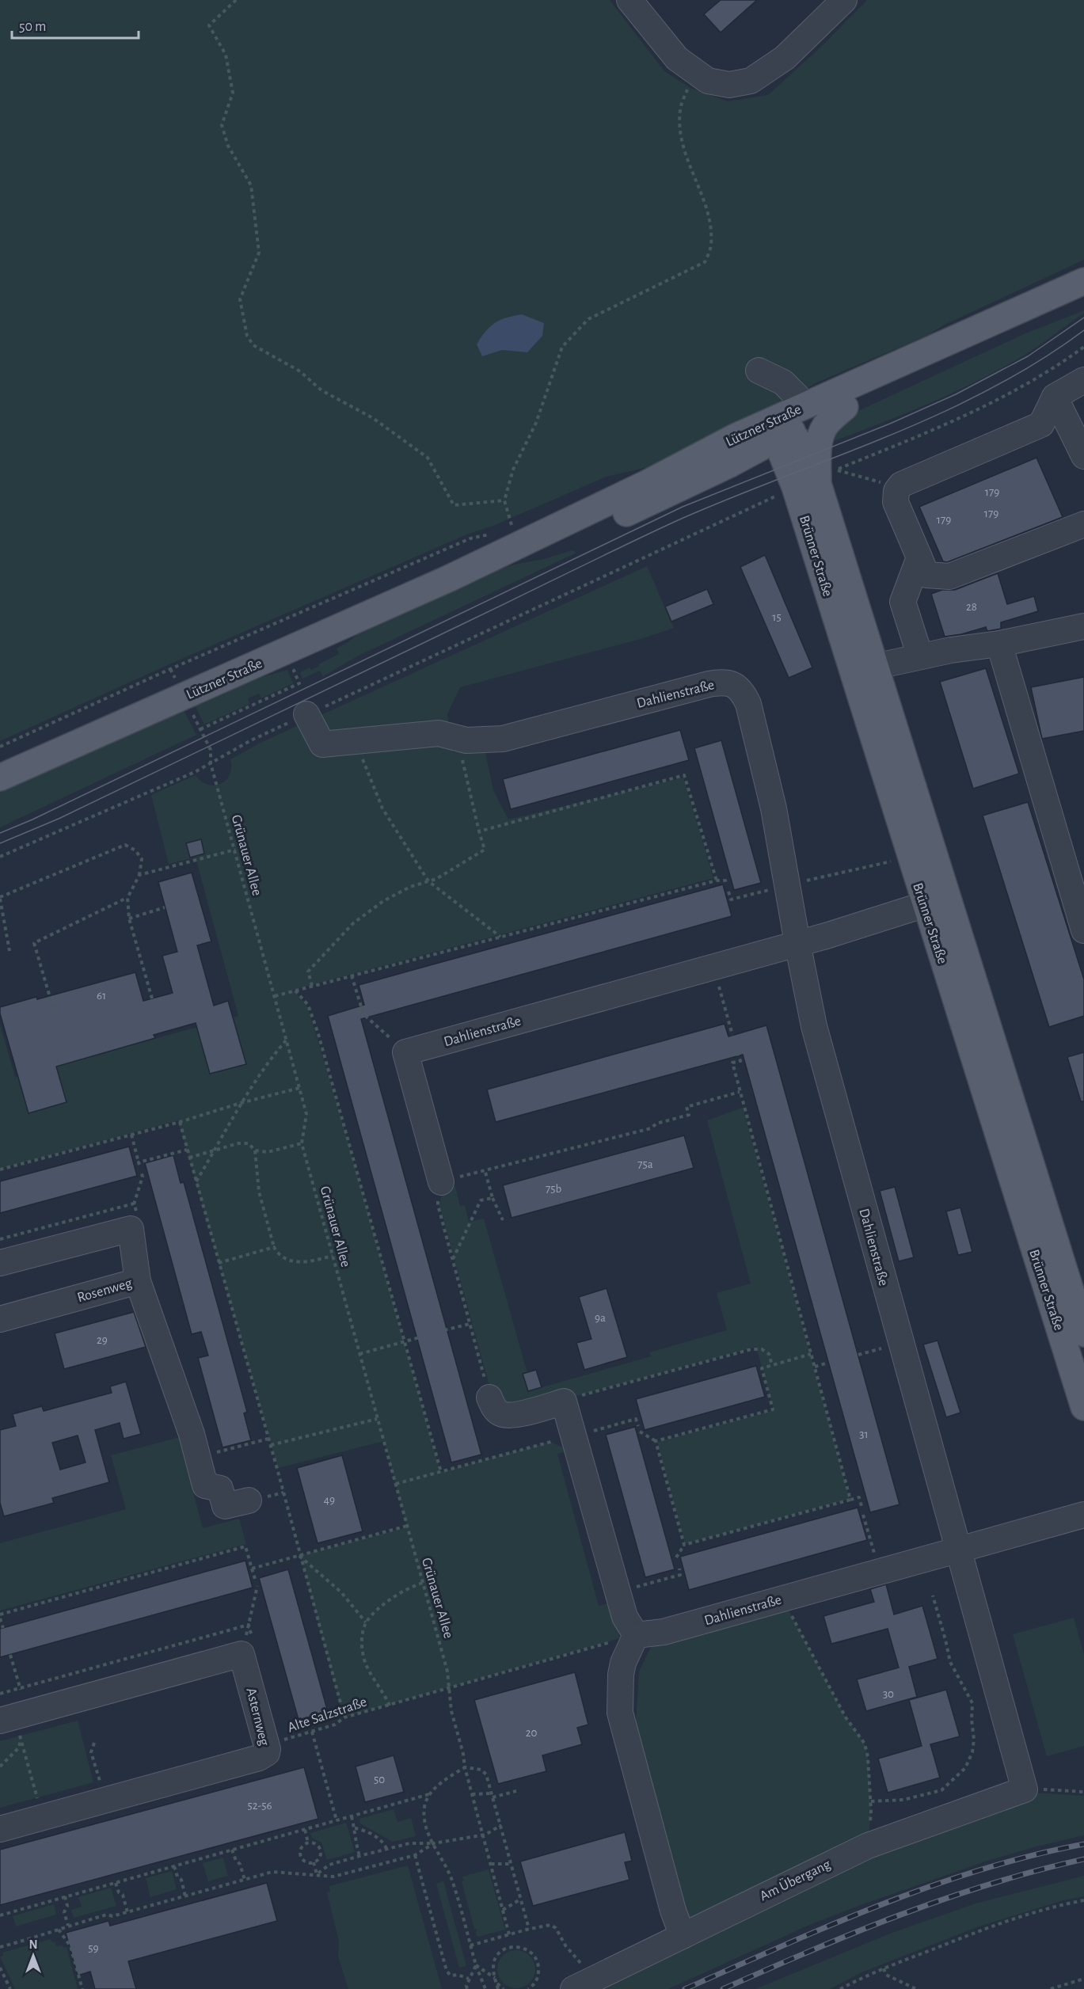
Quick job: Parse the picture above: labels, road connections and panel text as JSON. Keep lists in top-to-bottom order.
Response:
{
  "streets": {
    "main road": ["Lützner Straße", "Brünner Straße"],
    "street": [
      "Dahlienstraße",
      "Rosenweg",
      "Asternweg",
      "Am Übergang"
    ],
    "path": ["Grünauer Allee", "Alte Salzstraße"]
  },
  "crossings": [
    ["Lützner Straße", "Brünner Straße"],
    ["Lützner Straße", "Grünauer Allee"],
    ["Brünner Straße", "Dahlienstraße"],
    ["Dahlienstraße", "Am Übergang"],
    ["Grünauer Allee", "Alte Salzstraße"],
    ["Alte Salzstraße", "Asternweg"]
  ],
  "house_numbers": [
    "179",
    "179",
    "179",
    "28",
    "15",
    "61",
    "75a",
    "75b",
    "9a",
    "29",
    "31",
    "49",
    "30",
    "20",
    "50",
    "52-56",
    "59"
  ],
  "scale_bar": "50 m",
  "north": "top"
}
